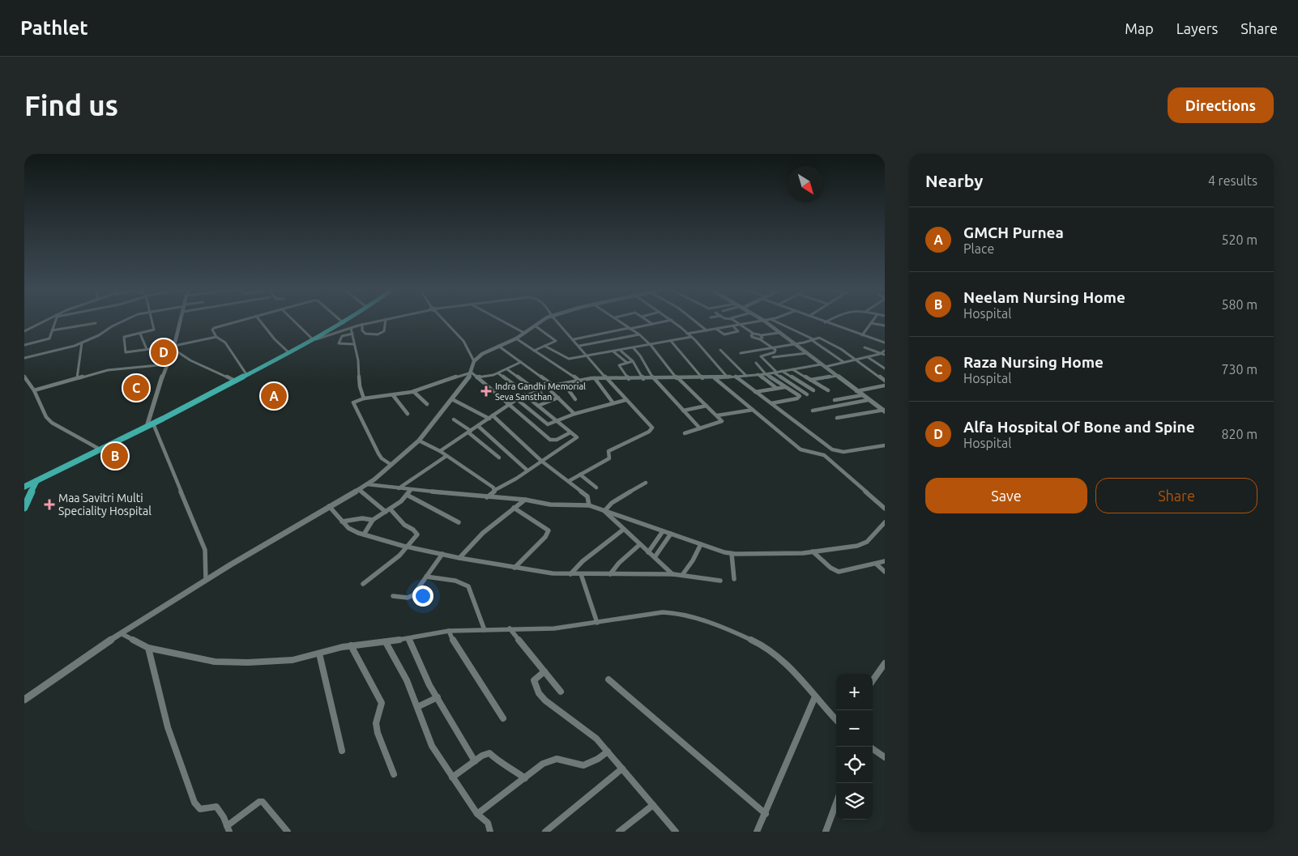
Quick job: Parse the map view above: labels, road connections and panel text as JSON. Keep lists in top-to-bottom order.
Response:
{
  "places": {
    "health": ["Indra Gandhi Memorial Seva Sansthan", "Maa Savitri Multi Speciality Hospital"]
  },
  "north": "bottom right",
  "page": {
    "header": "Pathlet",
    "nav": ["Map", "Layers", "Share"],
    "buttons": [
      "Directions",
      ["Save", "Share"]
    ],
    "title": "Find us",
    "heading": ["Nearby", "4 results"],
    "list": [
      {
        "mark": "A",
        "name": "GMCH Purnea",
        "note": "Place",
        "value": "520 m"
      },
      {
        "mark": "B",
        "name": "Neelam Nursing Home",
        "note": "Hospital",
        "value": "580 m"
      },
      {
        "mark": "C",
        "name": "Raza Nursing Home",
        "note": "Hospital",
        "value": "730 m"
      },
      {
        "mark": "D",
        "name": "Alfa Hospital Of Bone and Spine",
        "note": "Hospital",
        "value": "820 m"
      }
    ],
    "pins": [
      "D",
      "C",
      "A",
      "B"
    ],
    "map_buttons": ["+", "−"]
  }
}
